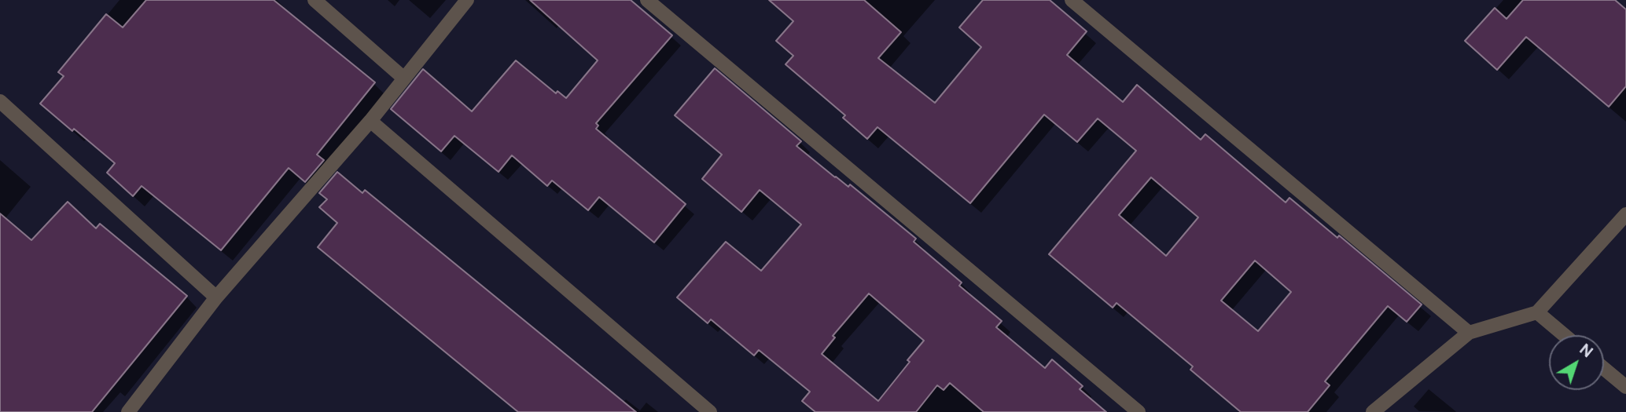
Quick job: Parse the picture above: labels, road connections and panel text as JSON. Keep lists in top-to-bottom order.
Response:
{
  "north": "top right"
}
